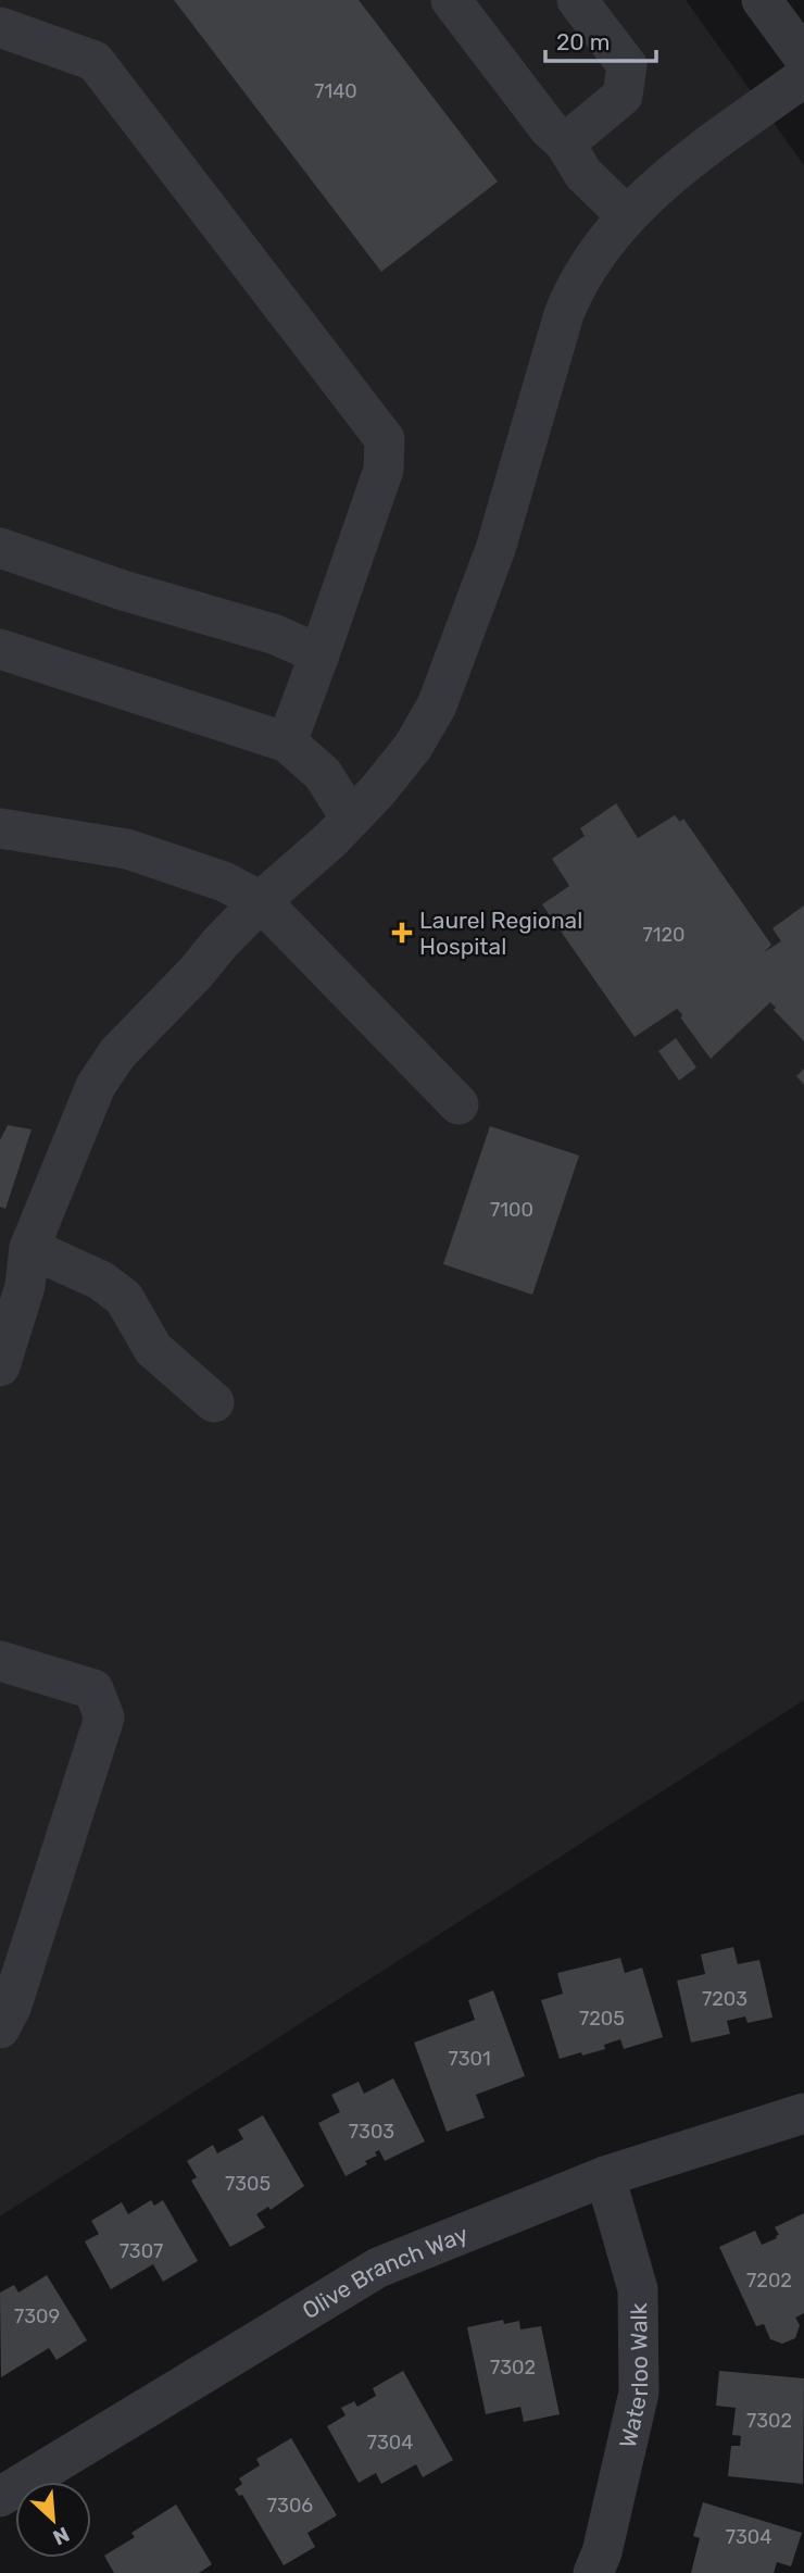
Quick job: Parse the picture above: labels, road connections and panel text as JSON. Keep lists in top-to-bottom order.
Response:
{
  "streets": {
    "street": ["Olive Branch Way", "Waterloo Walk"]
  },
  "crossings": [
    ["Olive Branch Way", "Waterloo Walk"]
  ],
  "places": {
    "health": ["Laurel Regional Hospital"]
  },
  "house_numbers": [
    "7140",
    "7120",
    "7100",
    "7203",
    "7205",
    "7301",
    "7303",
    "7305",
    "7307",
    "7202",
    "7309",
    "7302",
    "7302",
    "7304",
    "7306",
    "7304"
  ],
  "scale_bar": "20 m",
  "north": "bottom right"
}
